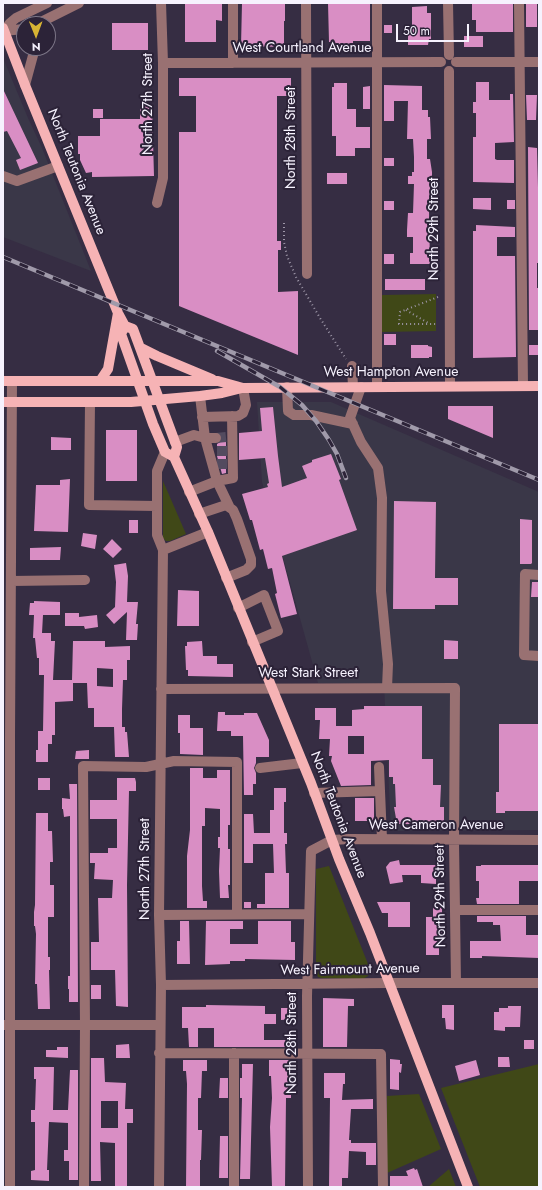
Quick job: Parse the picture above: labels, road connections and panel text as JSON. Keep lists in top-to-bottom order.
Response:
{
  "streets": {
    "main road": ["North Teutonia Avenue", "West Hampton Avenue"],
    "street": [
      "West Courtland Avenue",
      "North 27th Street",
      "North 28th Street",
      "North 29th Street",
      "West Stark Street",
      "West Cameron Avenue",
      "West Fairmount Avenue"
    ]
  },
  "crossings": [
    ["West Courtland Avenue", "North 27th Street"],
    ["West Courtland Avenue", "North 28th Street"],
    ["West Courtland Avenue", "North 29th Street"],
    ["North 27th Street", "North Teutonia Avenue"],
    ["North 27th Street", "West Stark Street"],
    ["North 27th Street", "West Fairmount Avenue"],
    ["North 28th Street", "North Teutonia Avenue"],
    ["North 28th Street", "West Cameron Avenue"],
    ["North 28th Street", "West Fairmount Avenue"],
    ["North Teutonia Avenue", "West Hampton Avenue"],
    ["North Teutonia Avenue", "West Stark Street"],
    ["North Teutonia Avenue", "West Cameron Avenue"],
    ["North Teutonia Avenue", "West Fairmount Avenue"],
    ["North 29th Street", "West Hampton Avenue"],
    ["North 29th Street", "West Stark Street"],
    ["North 29th Street", "West Cameron Avenue"],
    ["North 29th Street", "West Fairmount Avenue"]
  ],
  "scale_bar": "50 m",
  "north": "bottom"
}
